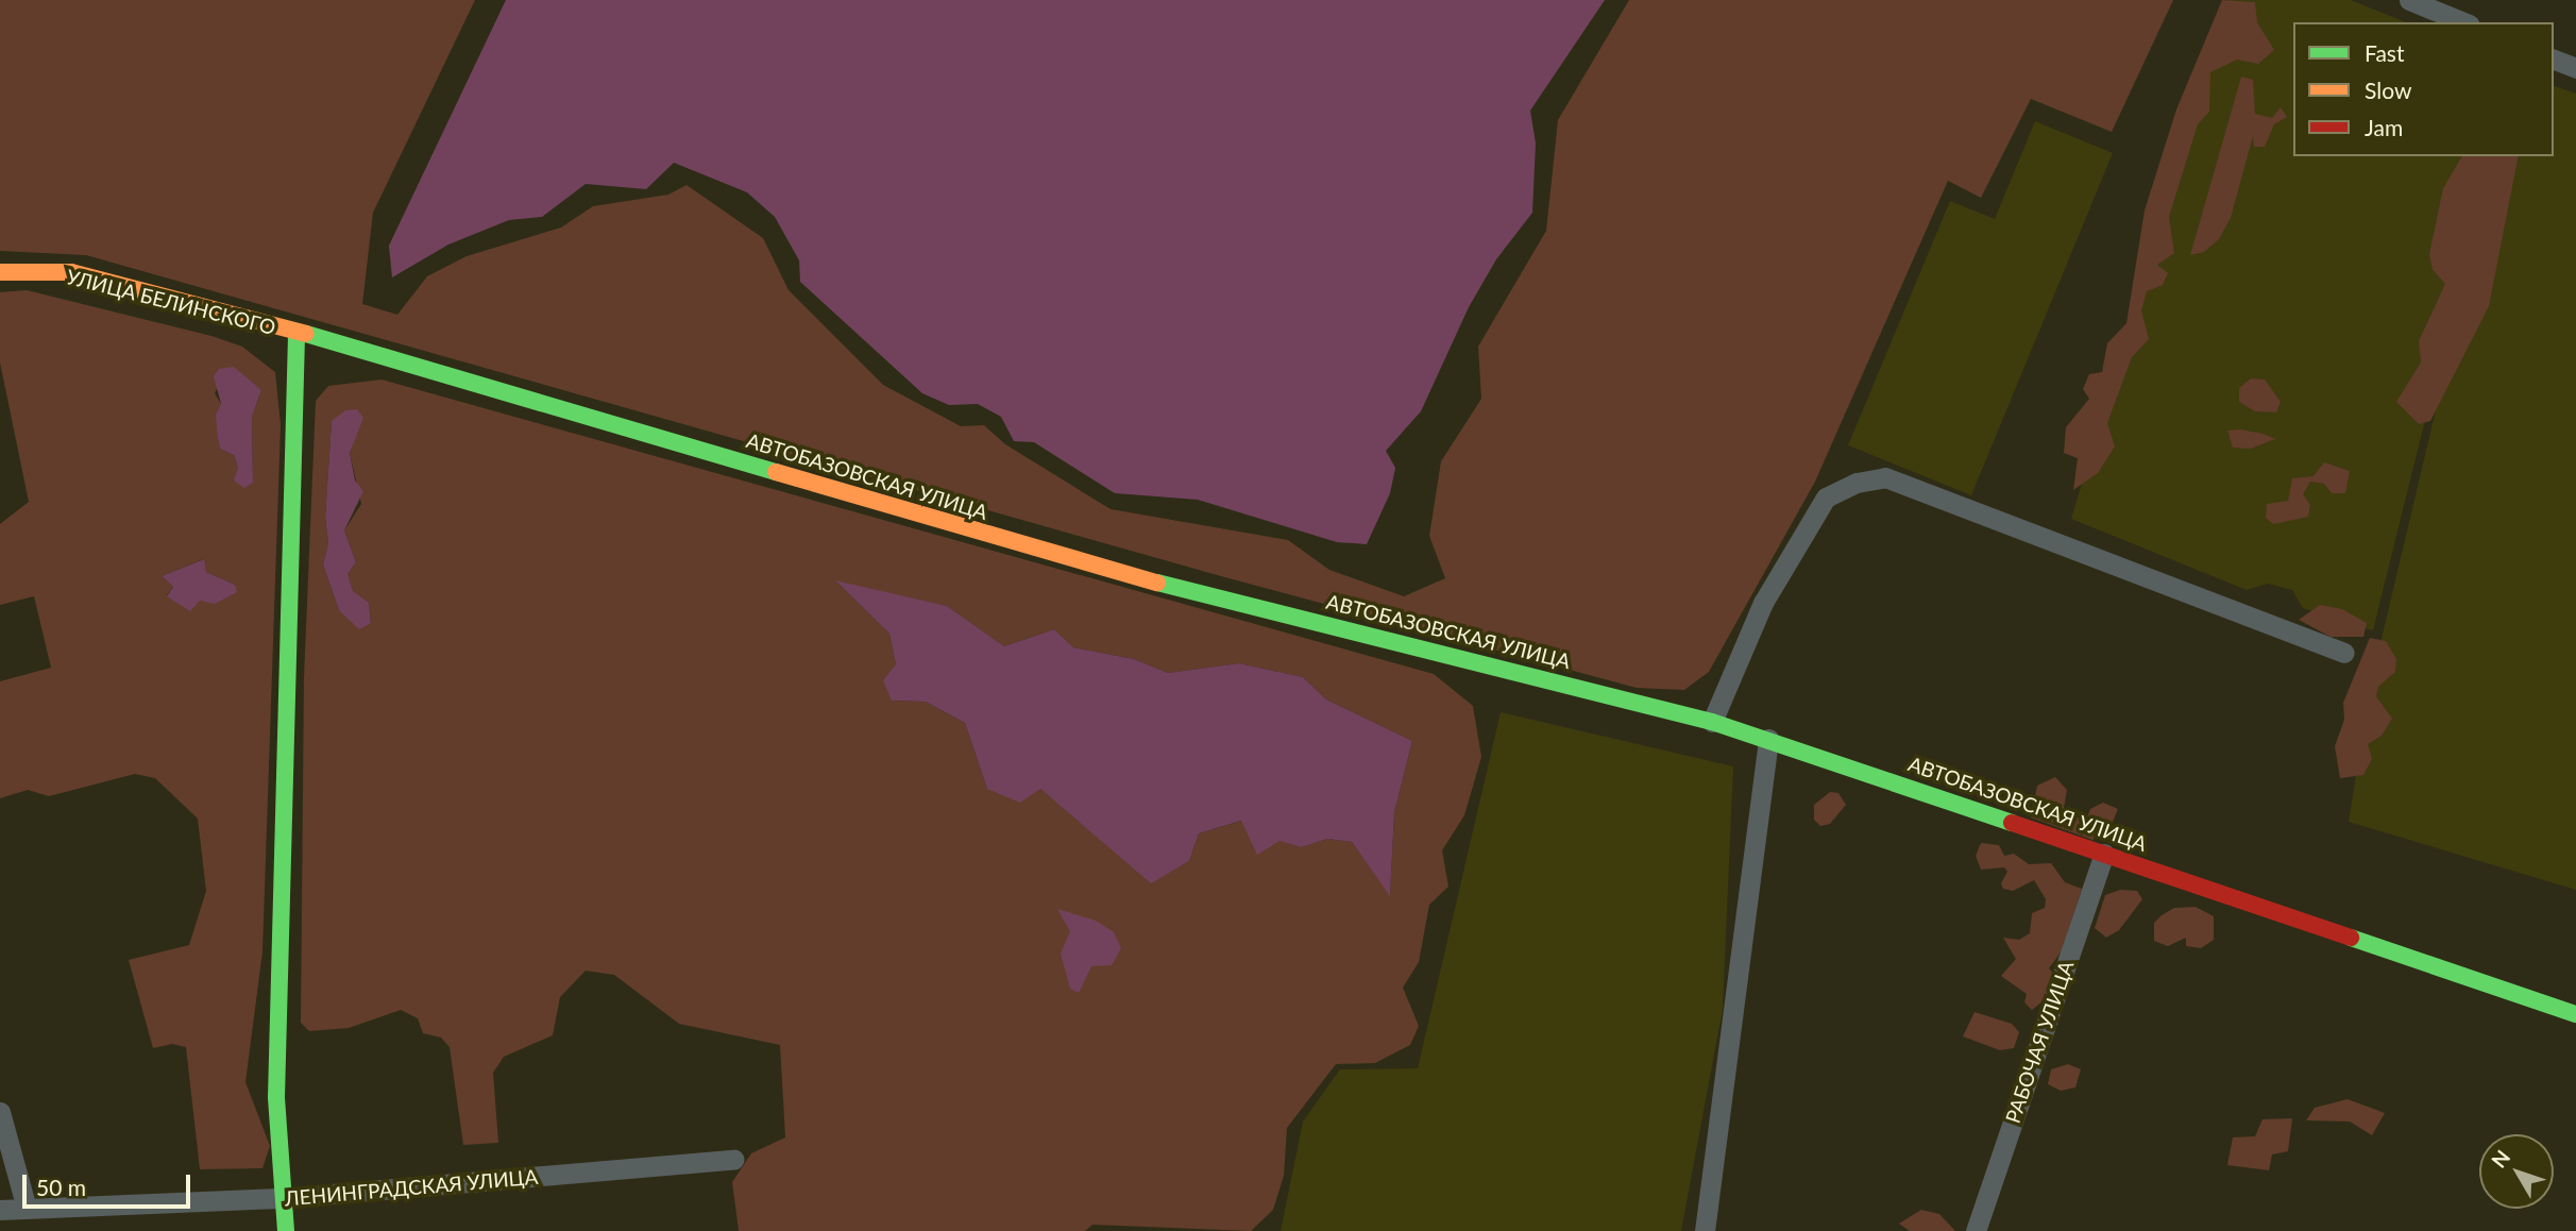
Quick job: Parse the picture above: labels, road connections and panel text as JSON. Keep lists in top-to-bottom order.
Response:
{
  "streets": {
    "street": [
      "УЛИЦА БЕЛИНСКОГО",
      "АВТОБАЗОВСКАЯ УЛИЦА",
      "РАБОЧАЯ УЛИЦА",
      "ЛЕНИНГРАДСКАЯ УЛИЦА"
    ]
  },
  "crossings": [
    ["УЛИЦА БЕЛИНСКОГО", "АВТОБАЗОВСКАЯ УЛИЦА"],
    ["АВТОБАЗОВСКАЯ УЛИЦА", "РАБОЧАЯ УЛИЦА"]
  ],
  "legend": ["Fast", "Slow", "Jam"],
  "scale_bar": "50 m",
  "north": "top left"
}
